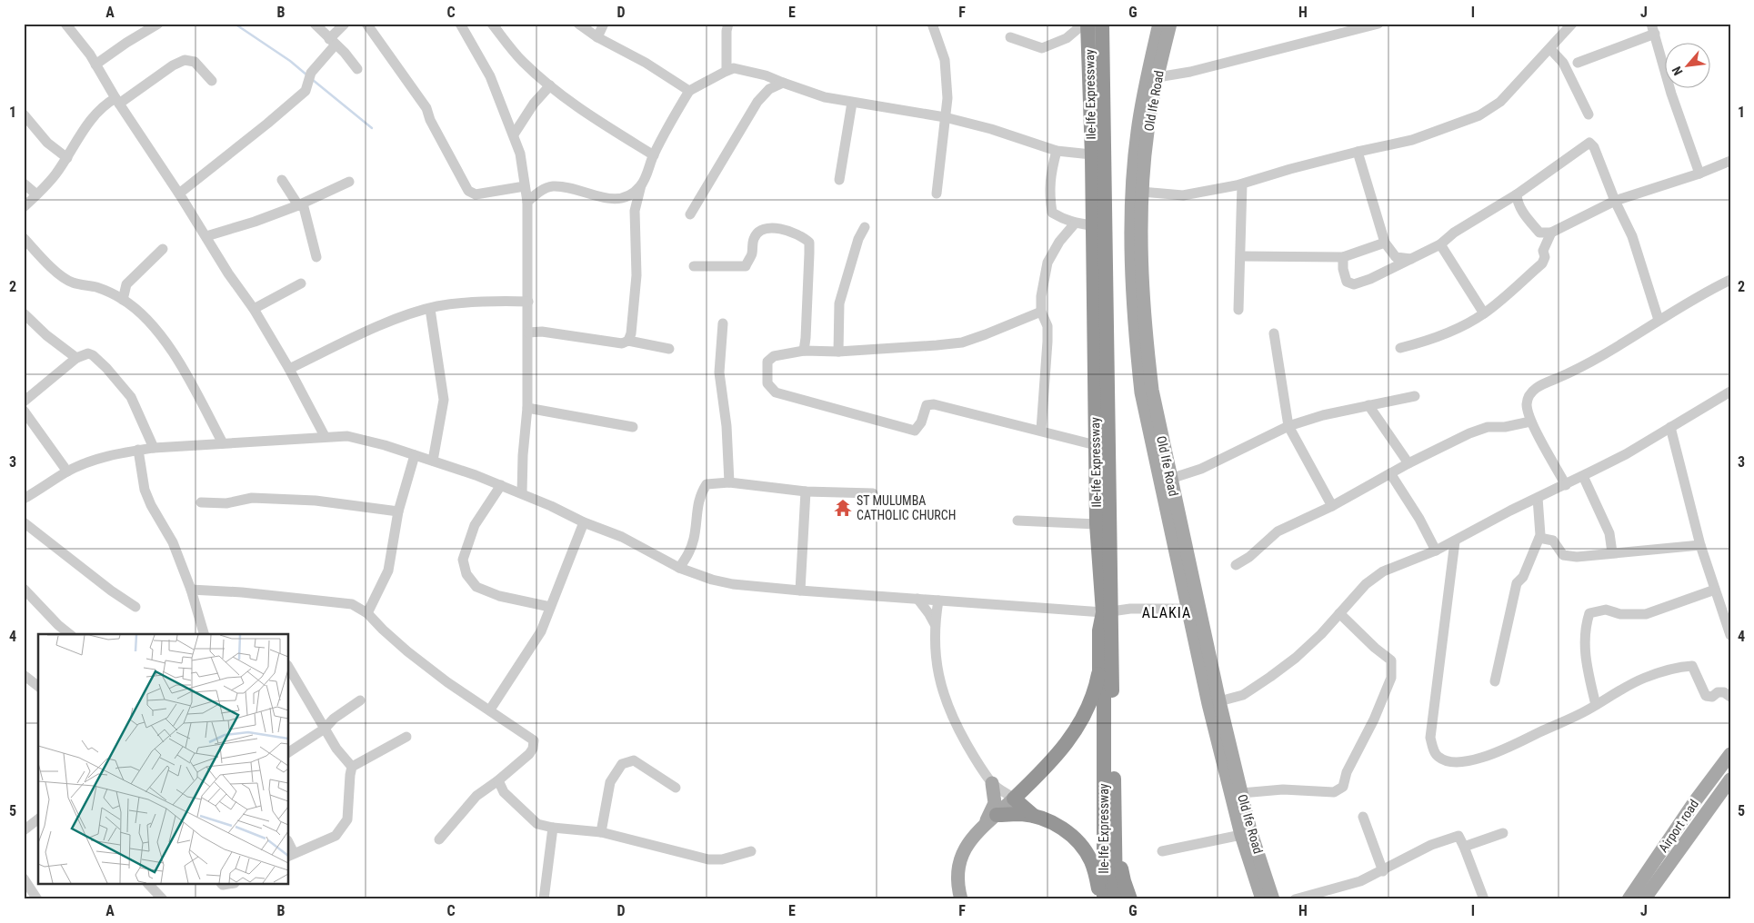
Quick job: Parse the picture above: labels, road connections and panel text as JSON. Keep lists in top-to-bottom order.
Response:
{
  "streets": {
    "highway": ["Ile-Ife Expressway"],
    "main road": ["Old Ife Road", "Airport road"]
  },
  "districts": ["ALAKIA"],
  "places": {
    "temple": ["ST MULUMBA CATHOLIC CHURCH"]
  },
  "north": "bottom left",
  "grid": {
    "columns": [
      "A",
      "B",
      "C",
      "D",
      "E",
      "F",
      "G",
      "H",
      "I",
      "J"
    ],
    "rows": [
      "1",
      "2",
      "3",
      "4",
      "5"
    ]
  }
}
